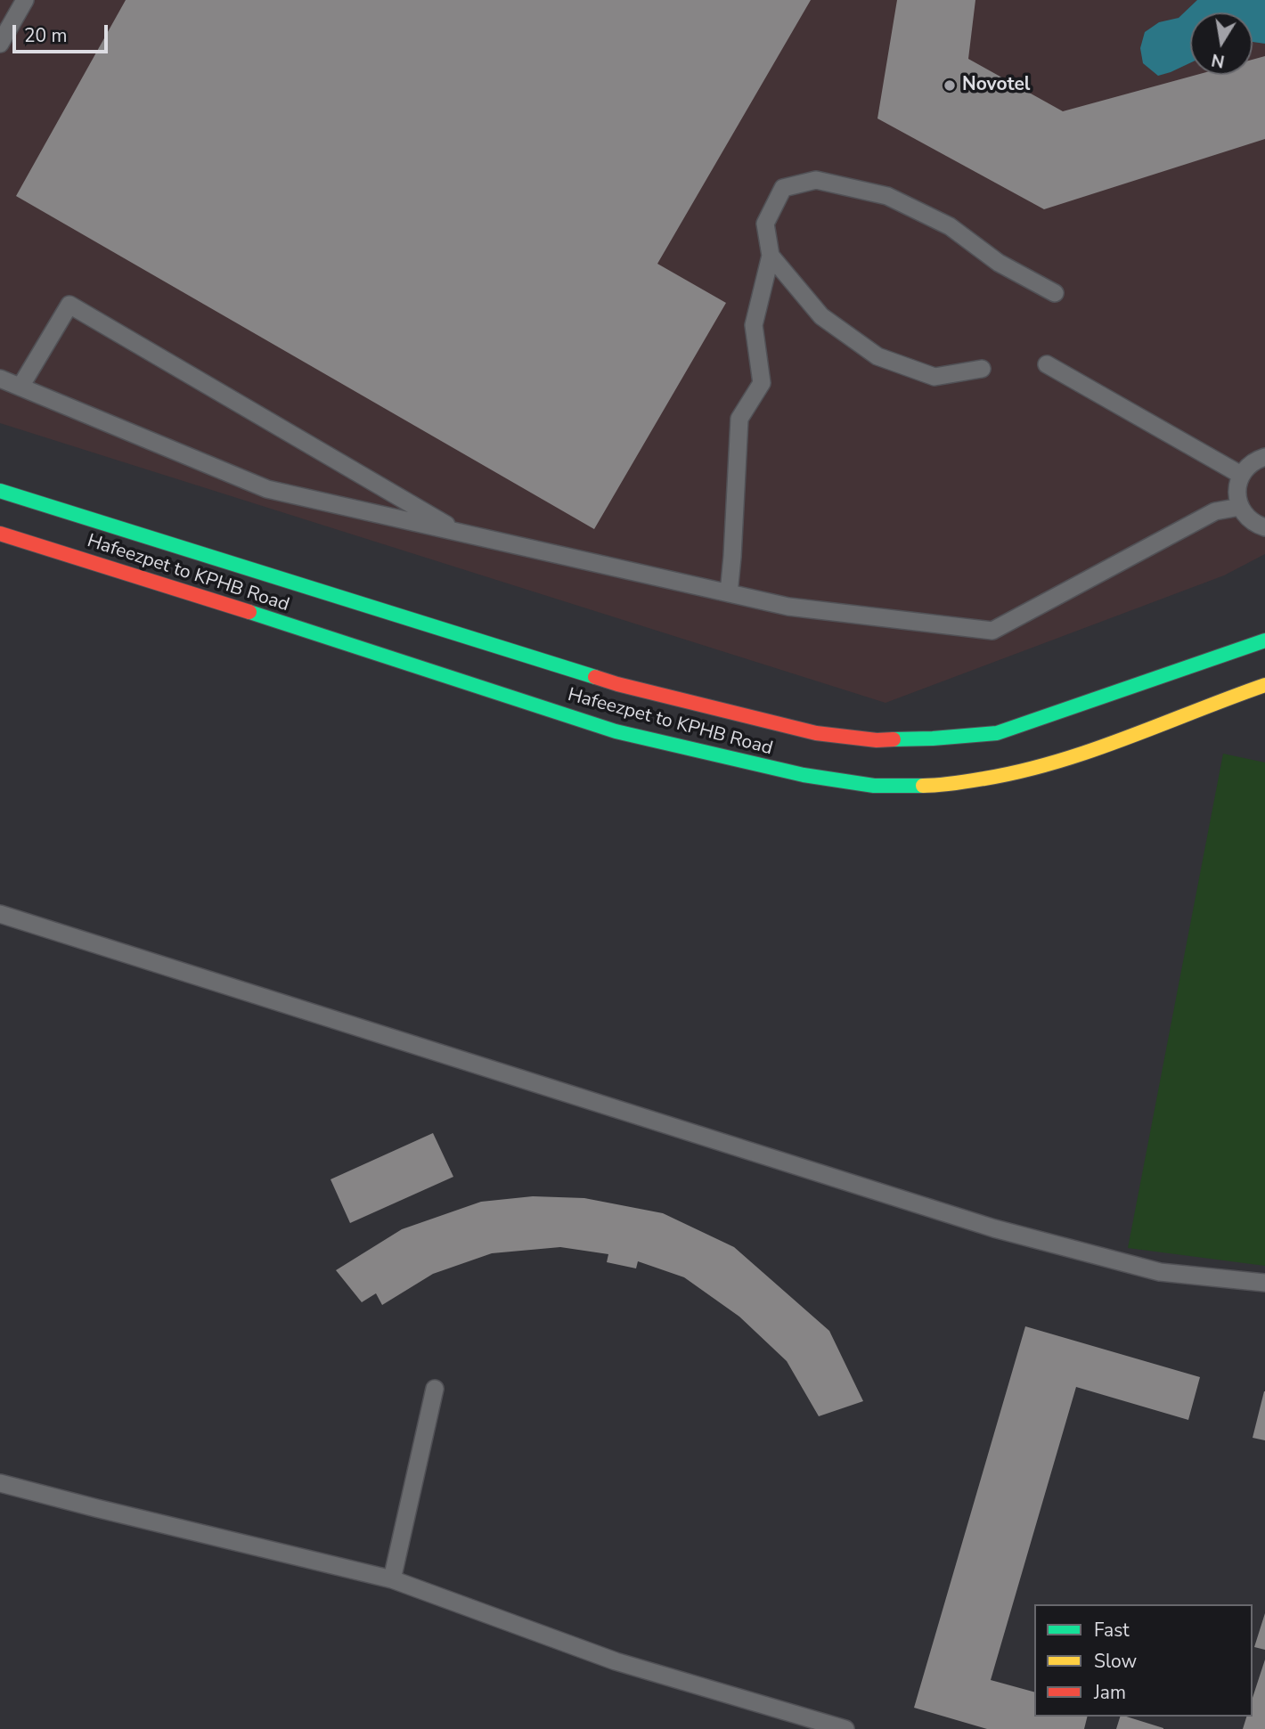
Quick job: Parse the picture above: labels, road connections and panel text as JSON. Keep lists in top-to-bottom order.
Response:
{
  "streets": {
    "main road": ["Hafeezpet to KPHB Road"]
  },
  "places": ["Novotel"],
  "legend": ["Fast", "Slow", "Jam"],
  "scale_bar": "20 m",
  "north": "bottom"
}
